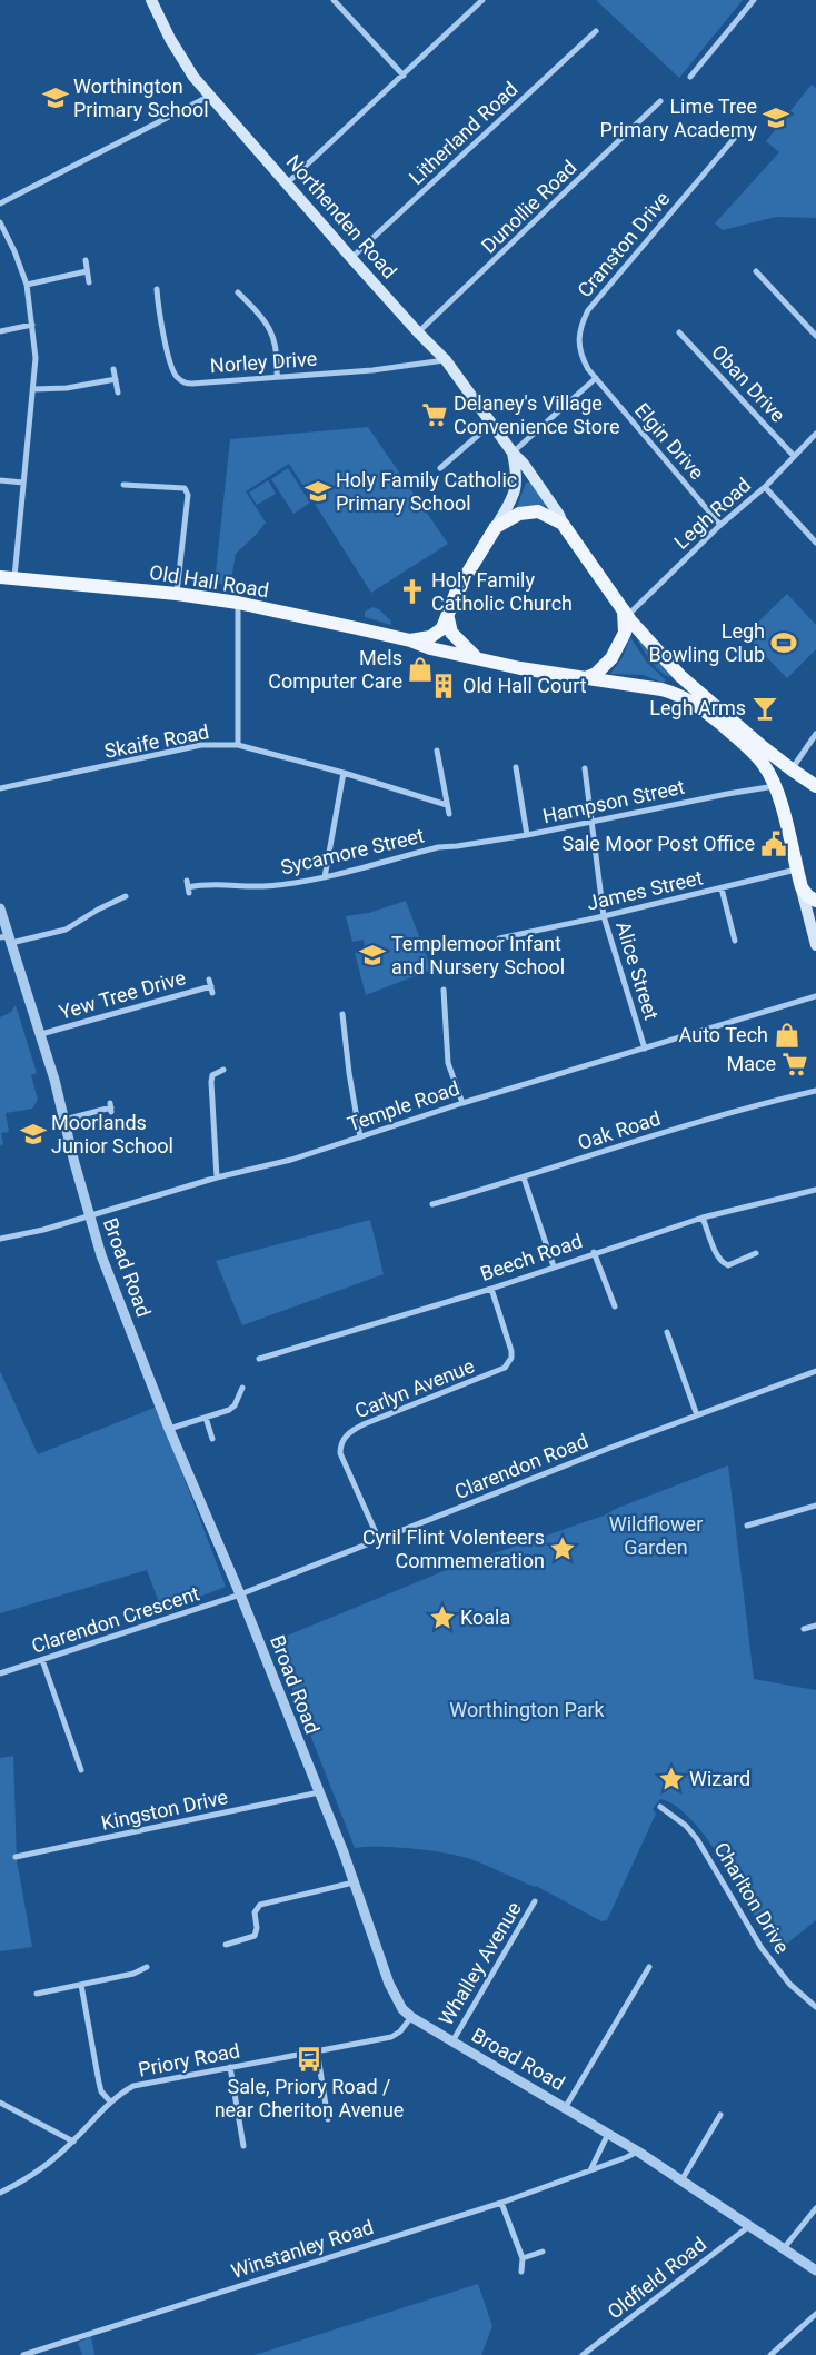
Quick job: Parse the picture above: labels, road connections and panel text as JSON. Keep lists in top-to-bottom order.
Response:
{
  "streets": {
    "main road": ["Northenden Road", "Old Hall Road"],
    "street": [
      "Litherland Road",
      "Dunollie Road",
      "Cranston Drive",
      "Norley Drive",
      "Oban Drive",
      "Elgin Drive",
      "Legh Road",
      "Skaife Road",
      "Hampson Street",
      "Sycamore Street",
      "James Street",
      "Alice Street",
      "Yew Tree Drive",
      "Temple Road",
      "Oak Road",
      "Beech Road",
      "Broad Road",
      "Carlyn Avenue",
      "Clarendon Road",
      "Clarendon Crescent",
      "Kingston Drive",
      "Charlton Drive",
      "Whalley Avenue",
      "Priory Road",
      "Winstanley Road",
      "Oldfield Road"
    ]
  },
  "crossings": [
    ["Litherland Road", "Northenden Road"],
    ["Dunollie Road", "Northenden Road"],
    ["Northenden Road", "Norley Drive"],
    ["Northenden Road", "Legh Road"],
    ["Northenden Road", "Old Hall Road"],
    ["Cranston Drive", "Elgin Drive"],
    ["Oban Drive", "Legh Road"],
    ["Elgin Drive", "Legh Road"],
    ["Legh Road", "Old Hall Road"],
    ["Old Hall Road", "Hampson Street"],
    ["Hampson Street", "Sycamore Street"],
    ["Hampson Street", "Alice Street"],
    ["James Street", "Alice Street"],
    ["Alice Street", "Temple Road"],
    ["Yew Tree Drive", "Broad Road"],
    ["Temple Road", "Broad Road"],
    ["Beech Road", "Carlyn Avenue"],
    ["Broad Road", "Clarendon Road"],
    ["Broad Road", "Clarendon Crescent"],
    ["Broad Road", "Kingston Drive"],
    ["Broad Road", "Whalley Avenue"],
    ["Broad Road", "Priory Road"],
    ["Broad Road", "Winstanley Road"],
    ["Broad Road", "Oldfield Road"],
    ["Carlyn Avenue", "Clarendon Road"],
    ["Clarendon Road", "Clarendon Crescent"]
  ],
  "parks": ["Wildflower Garden", "Worthington Park"],
  "places": {
    "school or university": [
      "Worthington Primary School",
      "Lime Tree Primary Academy",
      "Holy Family Catholic Primary School",
      "Templemoor Infant and Nursery School",
      "Moorlands Junior School"
    ],
    "supermarket": ["Delaney's Village Convenience Store", "Mace"],
    "church": ["Holy Family Catholic Church"],
    "sports": ["Legh Bowling Club"],
    "shop": ["Mels Computer Care", "Auto Tech"],
    "building": ["Old Hall Court"],
    "bar": ["Legh Arms"],
    "public building": ["Sale Moor Post Office"],
    "place": ["Cyril Flint Volenteers Commemeration", "Koala", "Wizard"],
    "bus stop": ["Sale, Priory Road / near Cheriton Avenue"]
  }
}
